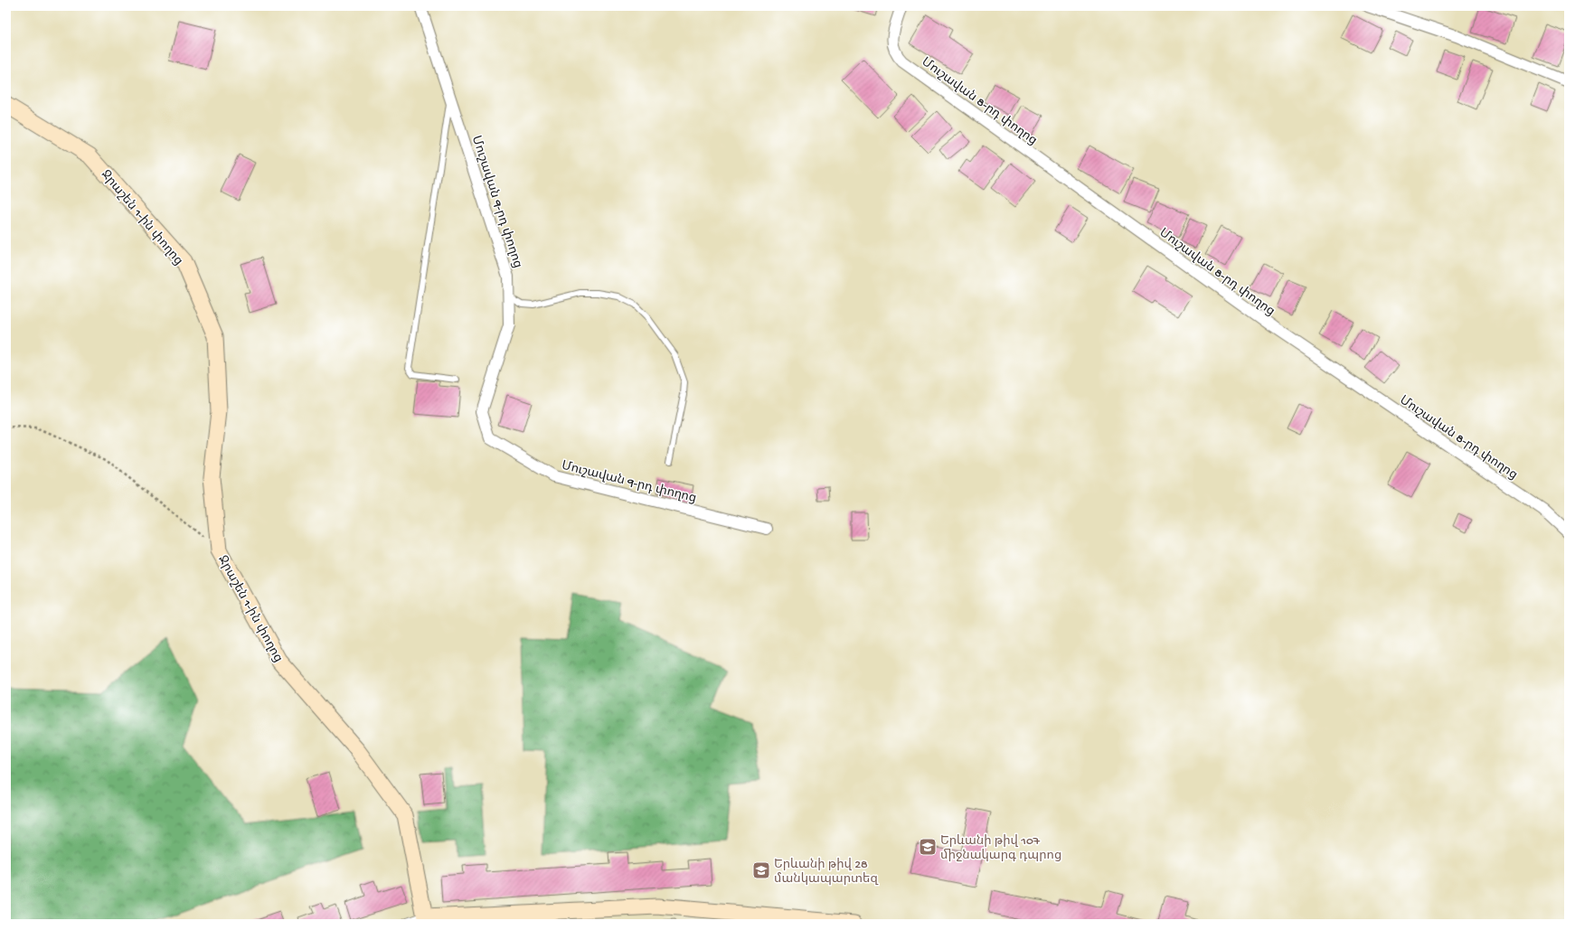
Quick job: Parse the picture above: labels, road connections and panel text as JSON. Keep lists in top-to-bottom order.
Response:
{
  "streets": {
    "street": ["Մուշավան 8-րդ փողոց", "Մուշավան 9-րդ փողոց", "Ջրաշեն 1-ին փողոց"]
  },
  "places": {
    "school or university": ["Երևանի թիվ 107 միջնակարգ դպրոց", "Երևանի թիվ 28 մանկապարտեզ"]
  }
}
